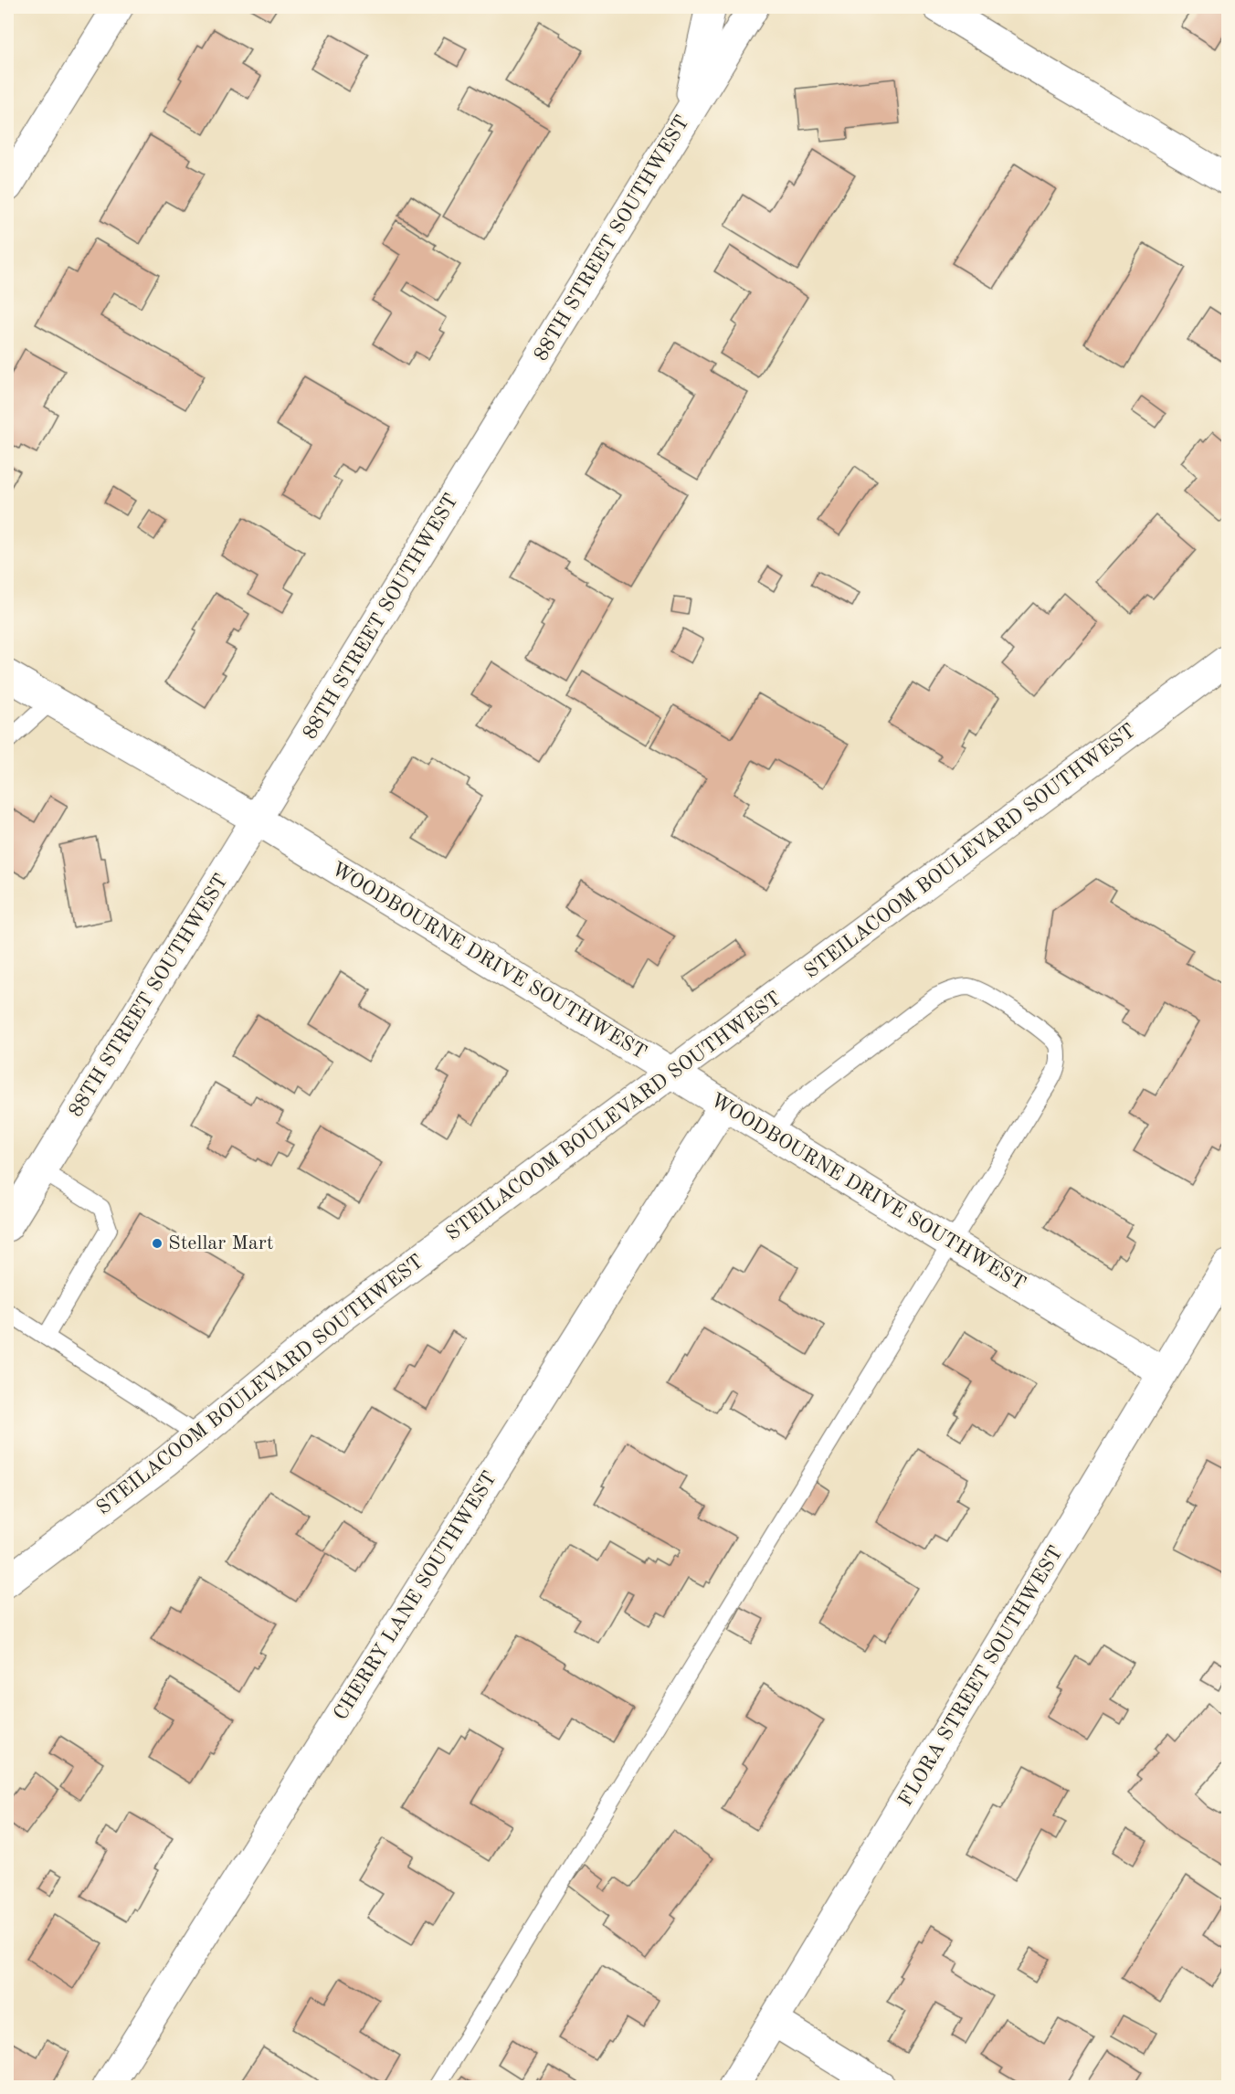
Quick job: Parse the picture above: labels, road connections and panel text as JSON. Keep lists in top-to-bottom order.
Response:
{
  "streets": {
    "street": [
      "88TH STREET SOUTHWEST",
      "STEILACOOM BOULEVARD SOUTHWEST",
      "WOODBOURNE DRIVE SOUTHWEST",
      "CHERRY LANE SOUTHWEST",
      "FLORA STREET SOUTHWEST"
    ]
  },
  "crossings": [
    ["88TH STREET SOUTHWEST", "WOODBOURNE DRIVE SOUTHWEST"],
    ["STEILACOOM BOULEVARD SOUTHWEST", "WOODBOURNE DRIVE SOUTHWEST"],
    ["WOODBOURNE DRIVE SOUTHWEST", "CHERRY LANE SOUTHWEST"],
    ["WOODBOURNE DRIVE SOUTHWEST", "FLORA STREET SOUTHWEST"]
  ],
  "places": ["Stellar Mart"]
}
